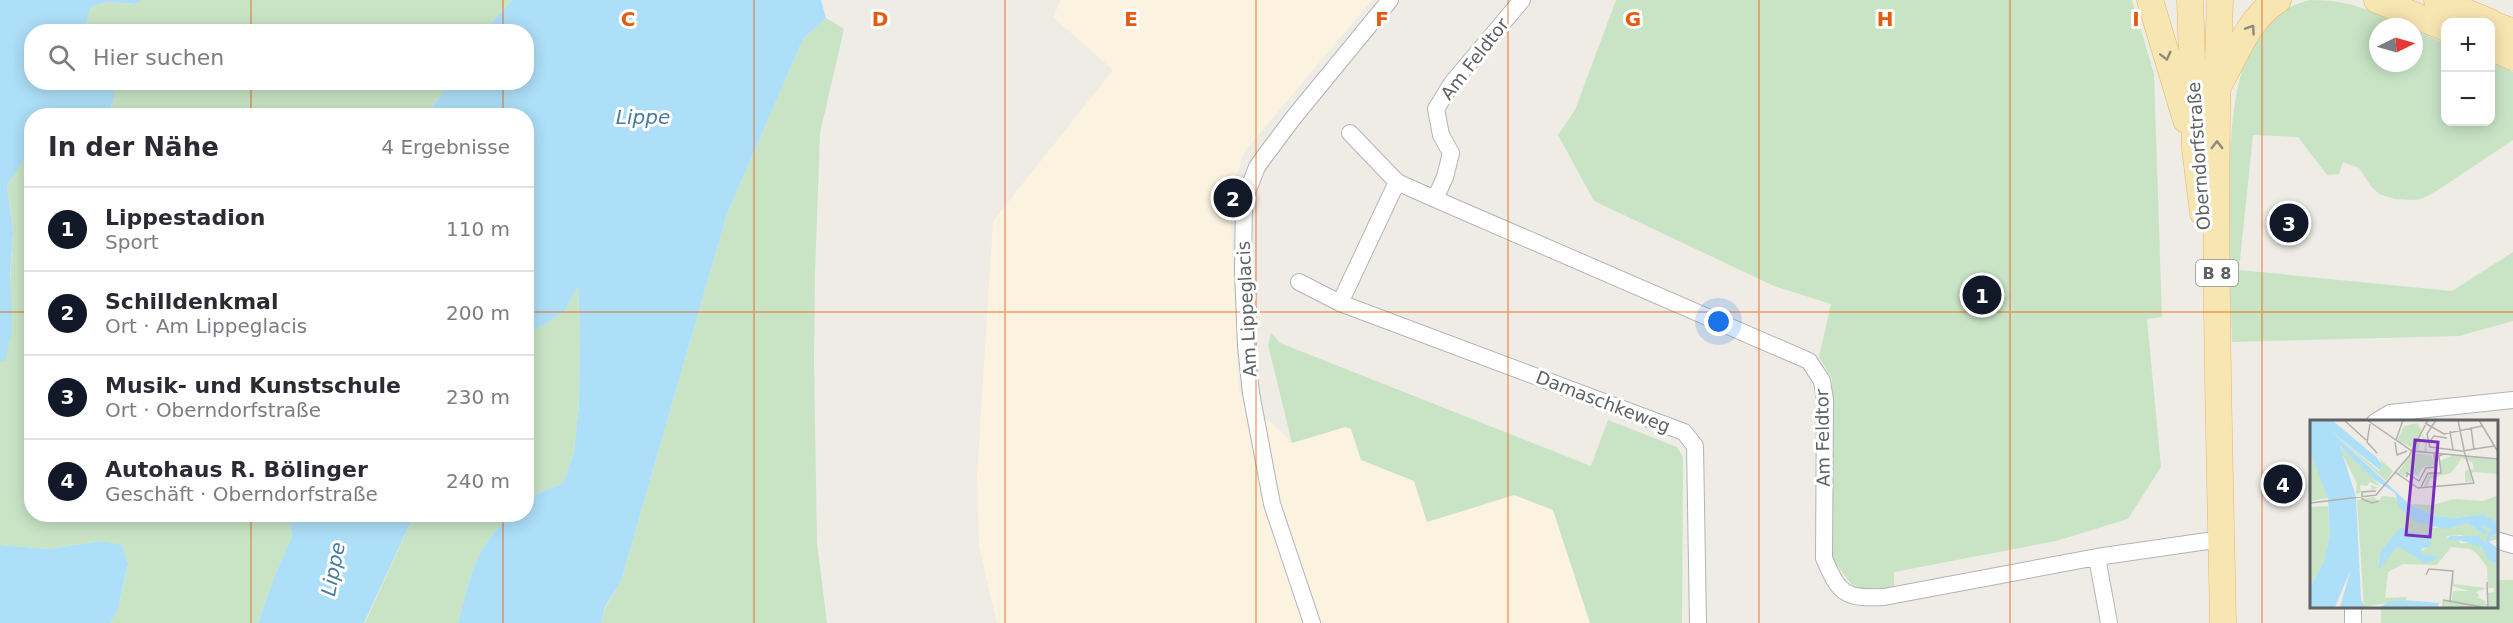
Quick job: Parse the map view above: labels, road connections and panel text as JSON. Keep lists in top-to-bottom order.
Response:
{
  "streets": {
    "main road": ["Oberndorfstraße", "B 8"],
    "street": ["Am Feldtor", "Am Lippeglacis", "Damaschkeweg"]
  },
  "crossings": [
    ["Am Feldtor", "Oberndorfstraße"],
    ["Oberndorfstraße", "B 8"]
  ],
  "water": ["Lippe"],
  "north": "right",
  "page": {
    "map_buttons": ["+", "−"],
    "search": "Hier suchen",
    "heading": ["In der Nähe", "4 Ergebnisse"],
    "pins": [
      "2",
      "3",
      "1",
      "4"
    ],
    "list": [
      {
        "mark": "1",
        "name": "Lippestadion",
        "note": "Sport",
        "value": "110 m"
      },
      {
        "mark": "2",
        "name": "Schilldenkmal",
        "note": "Ort · Am Lippeglacis",
        "value": "200 m"
      },
      {
        "mark": "3",
        "name": "Musik- und Kunstschule",
        "note": "Ort · Oberndorfstraße",
        "value": "230 m"
      },
      {
        "mark": "4",
        "name": "Autohaus R. Bölinger",
        "note": "Geschäft · Oberndorfstraße",
        "value": "240 m"
      }
    ]
  },
  "grid": {
    "columns": [
      "C",
      "D",
      "E",
      "F",
      "G",
      "H",
      "I"
    ]
  }
}
